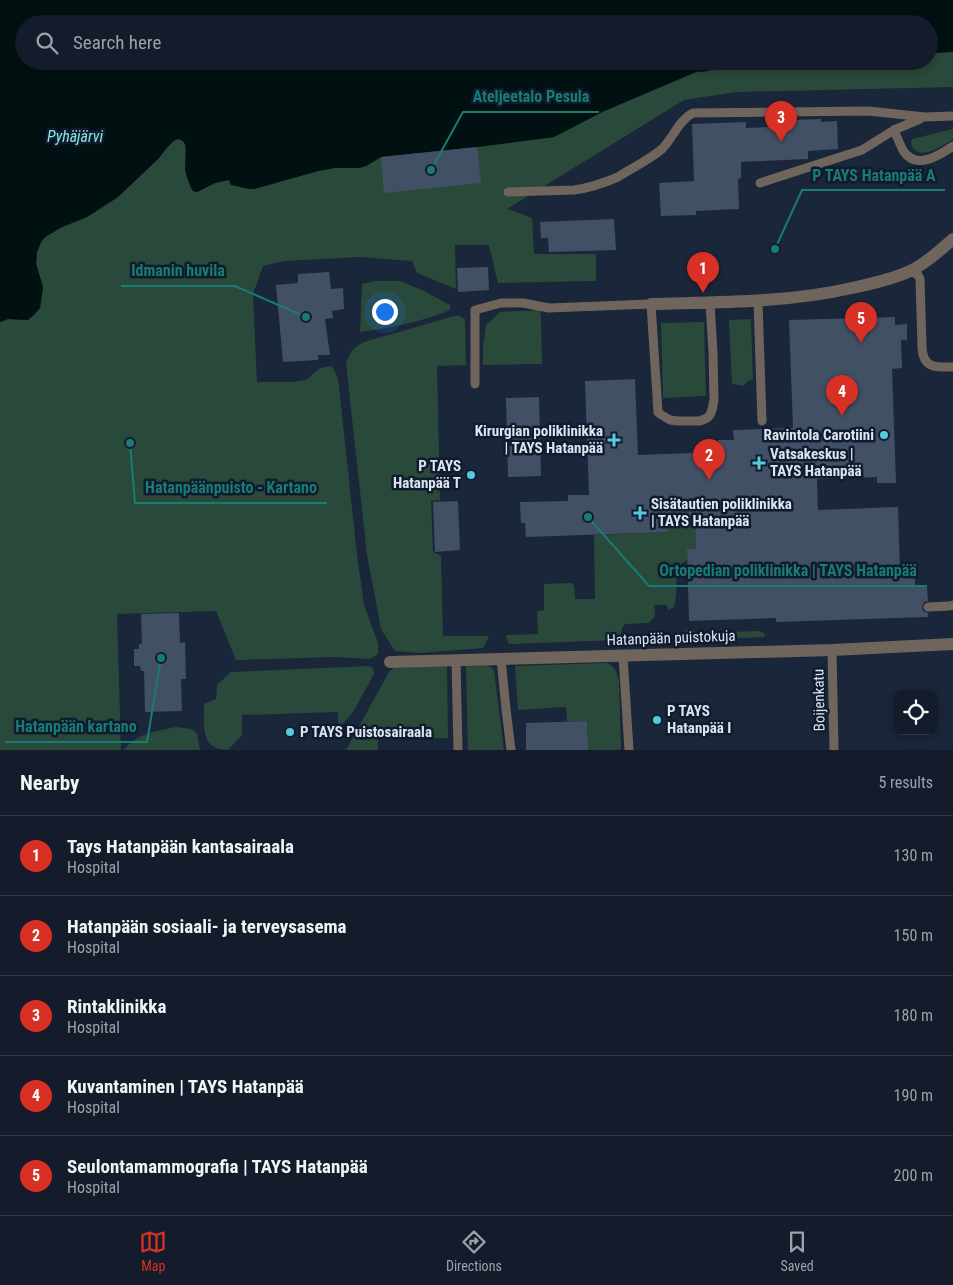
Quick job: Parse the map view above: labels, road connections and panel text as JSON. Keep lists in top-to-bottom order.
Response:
{
  "streets": {
    "street": ["Hatanpään puistokuja"],
    "lane": ["Boijenkatu"]
  },
  "crossings": [
    ["Hatanpään puistokuja", "Boijenkatu"]
  ],
  "water": ["Pyhäjärvi"],
  "places": {
    "other": [
      "Ateljeetalo Pesula",
      "P TAYS Hatanpää A",
      "Idmanin huvila",
      "Ravintola Carotiini",
      "Hatanpäänpuisto - Kartano",
      "P TAYS Hatanpää T",
      "Ortopedian poliklinikka | TAYS Hatanpää",
      "Hatanpään kartano",
      "P TAYS Hatanpää I",
      "P TAYS Puistosairaala"
    ],
    "health": ["Kirurgian poliklinikka | TAYS Hatanpää", "Vatsakeskus | TAYS Hatanpää", "Sisätautien poliklinikka | TAYS Hatanpää"]
  },
  "page": {
    "search": "Search here",
    "pins": [
      "3",
      "1",
      "5",
      "4",
      "2"
    ],
    "heading": ["Nearby", "5 results"],
    "list": [
      {
        "mark": "1",
        "name": "Tays Hatanpään kantasairaala",
        "note": "Hospital",
        "value": "130 m"
      },
      {
        "mark": "2",
        "name": "Hatanpään sosiaali- ja terveysasema",
        "note": "Hospital",
        "value": "150 m"
      },
      {
        "mark": "3",
        "name": "Rintaklinikka",
        "note": "Hospital",
        "value": "180 m"
      },
      {
        "mark": "4",
        "name": "Kuvantaminen | TAYS Hatanpää",
        "note": "Hospital",
        "value": "190 m"
      },
      {
        "mark": "5",
        "name": "Seulontamammografia | TAYS Hatanpää",
        "note": "Hospital",
        "value": "200 m"
      }
    ],
    "nav": ["Map", "Directions", "Saved"]
  }
}
